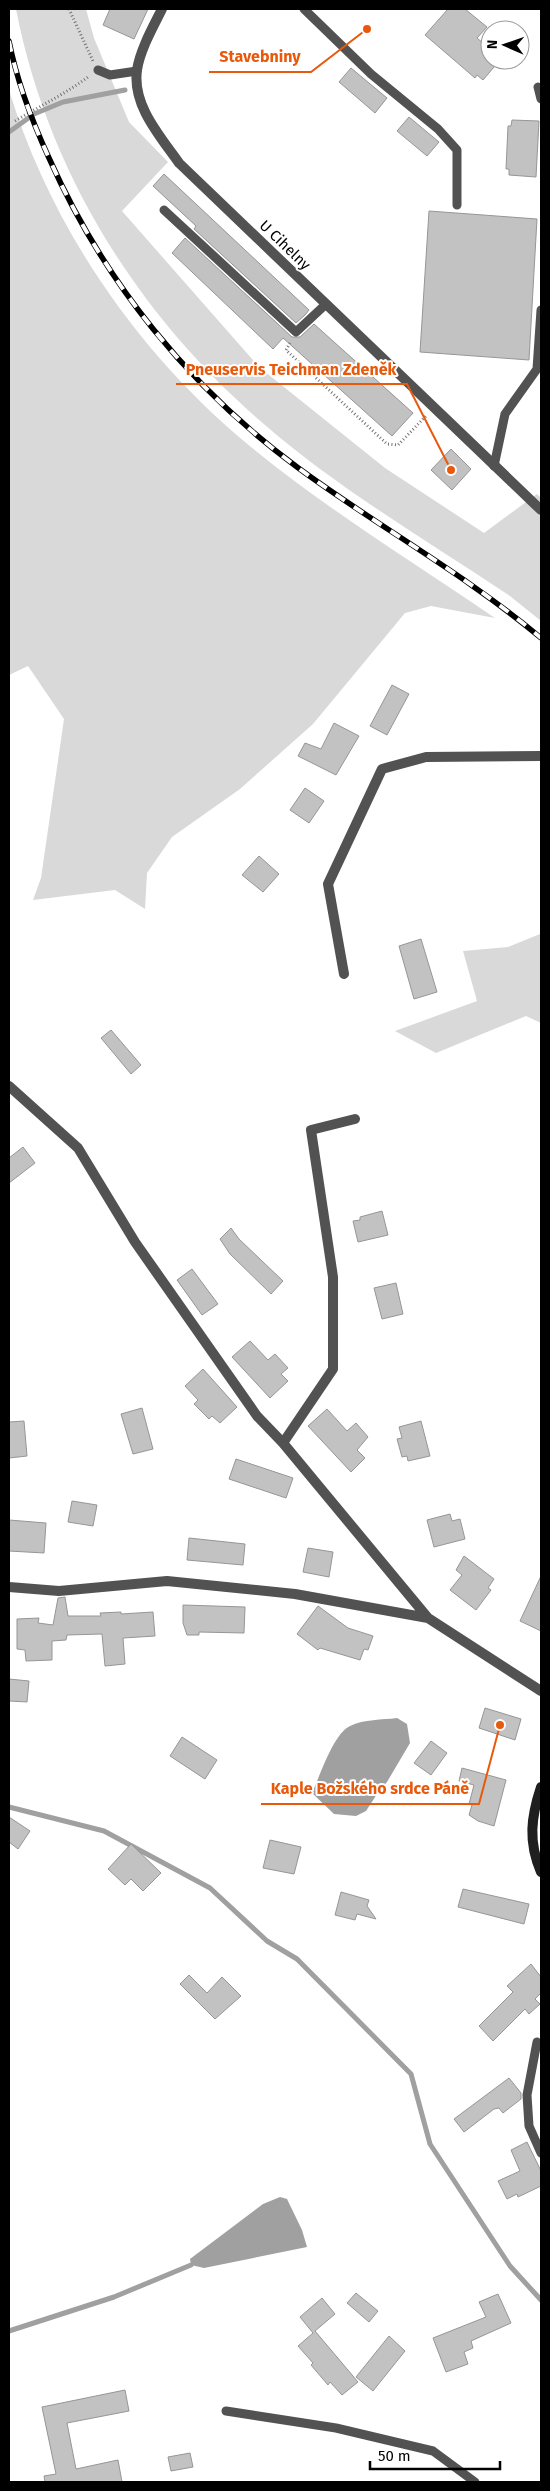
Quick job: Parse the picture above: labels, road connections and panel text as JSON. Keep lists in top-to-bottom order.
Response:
{
  "streets": {
    "street": ["U Cihelny"]
  },
  "places": ["Stavebniny", "Pneuservis Teichman Zdeněk", "Kaple Božského srdce Páně"],
  "scale_bar": "50 m",
  "north": "left"
}
